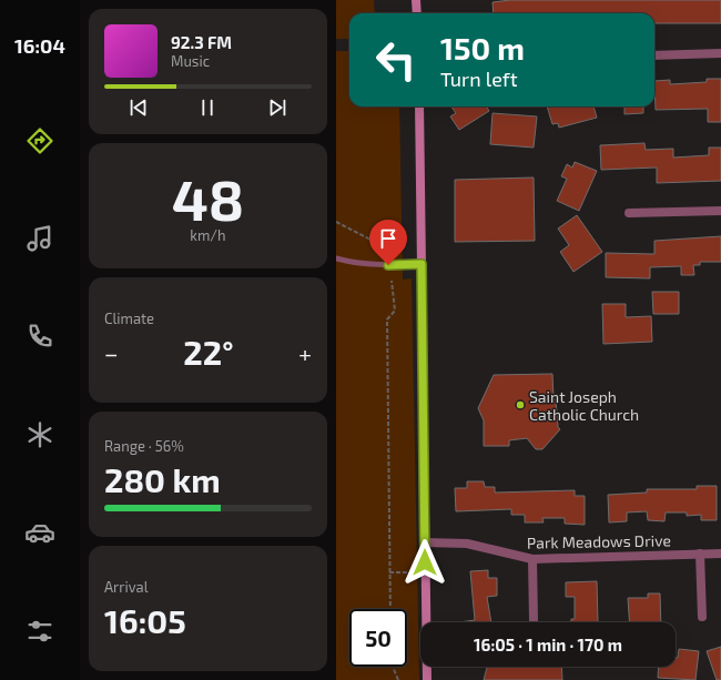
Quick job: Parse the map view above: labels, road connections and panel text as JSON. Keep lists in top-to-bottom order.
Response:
{
  "streets": {
    "street": ["Park Meadows Drive"]
  },
  "places": ["Saint Joseph Catholic Church"],
  "page": {
    "tabs": "16:04",
    "turn": ["150 m", "Turn left"],
    "song": ["92.3 FM", "Music"],
    "tile": [
      ["48", "km/h"],
      "Climate",
      ["Range · 56%", "280 km"],
      ["Arrival", "16:05"]
    ],
    "heat": ["−", "22°", "+"],
    "limit": "50",
    "trip": "16:05 · 1 min · 170 m"
  }
}
